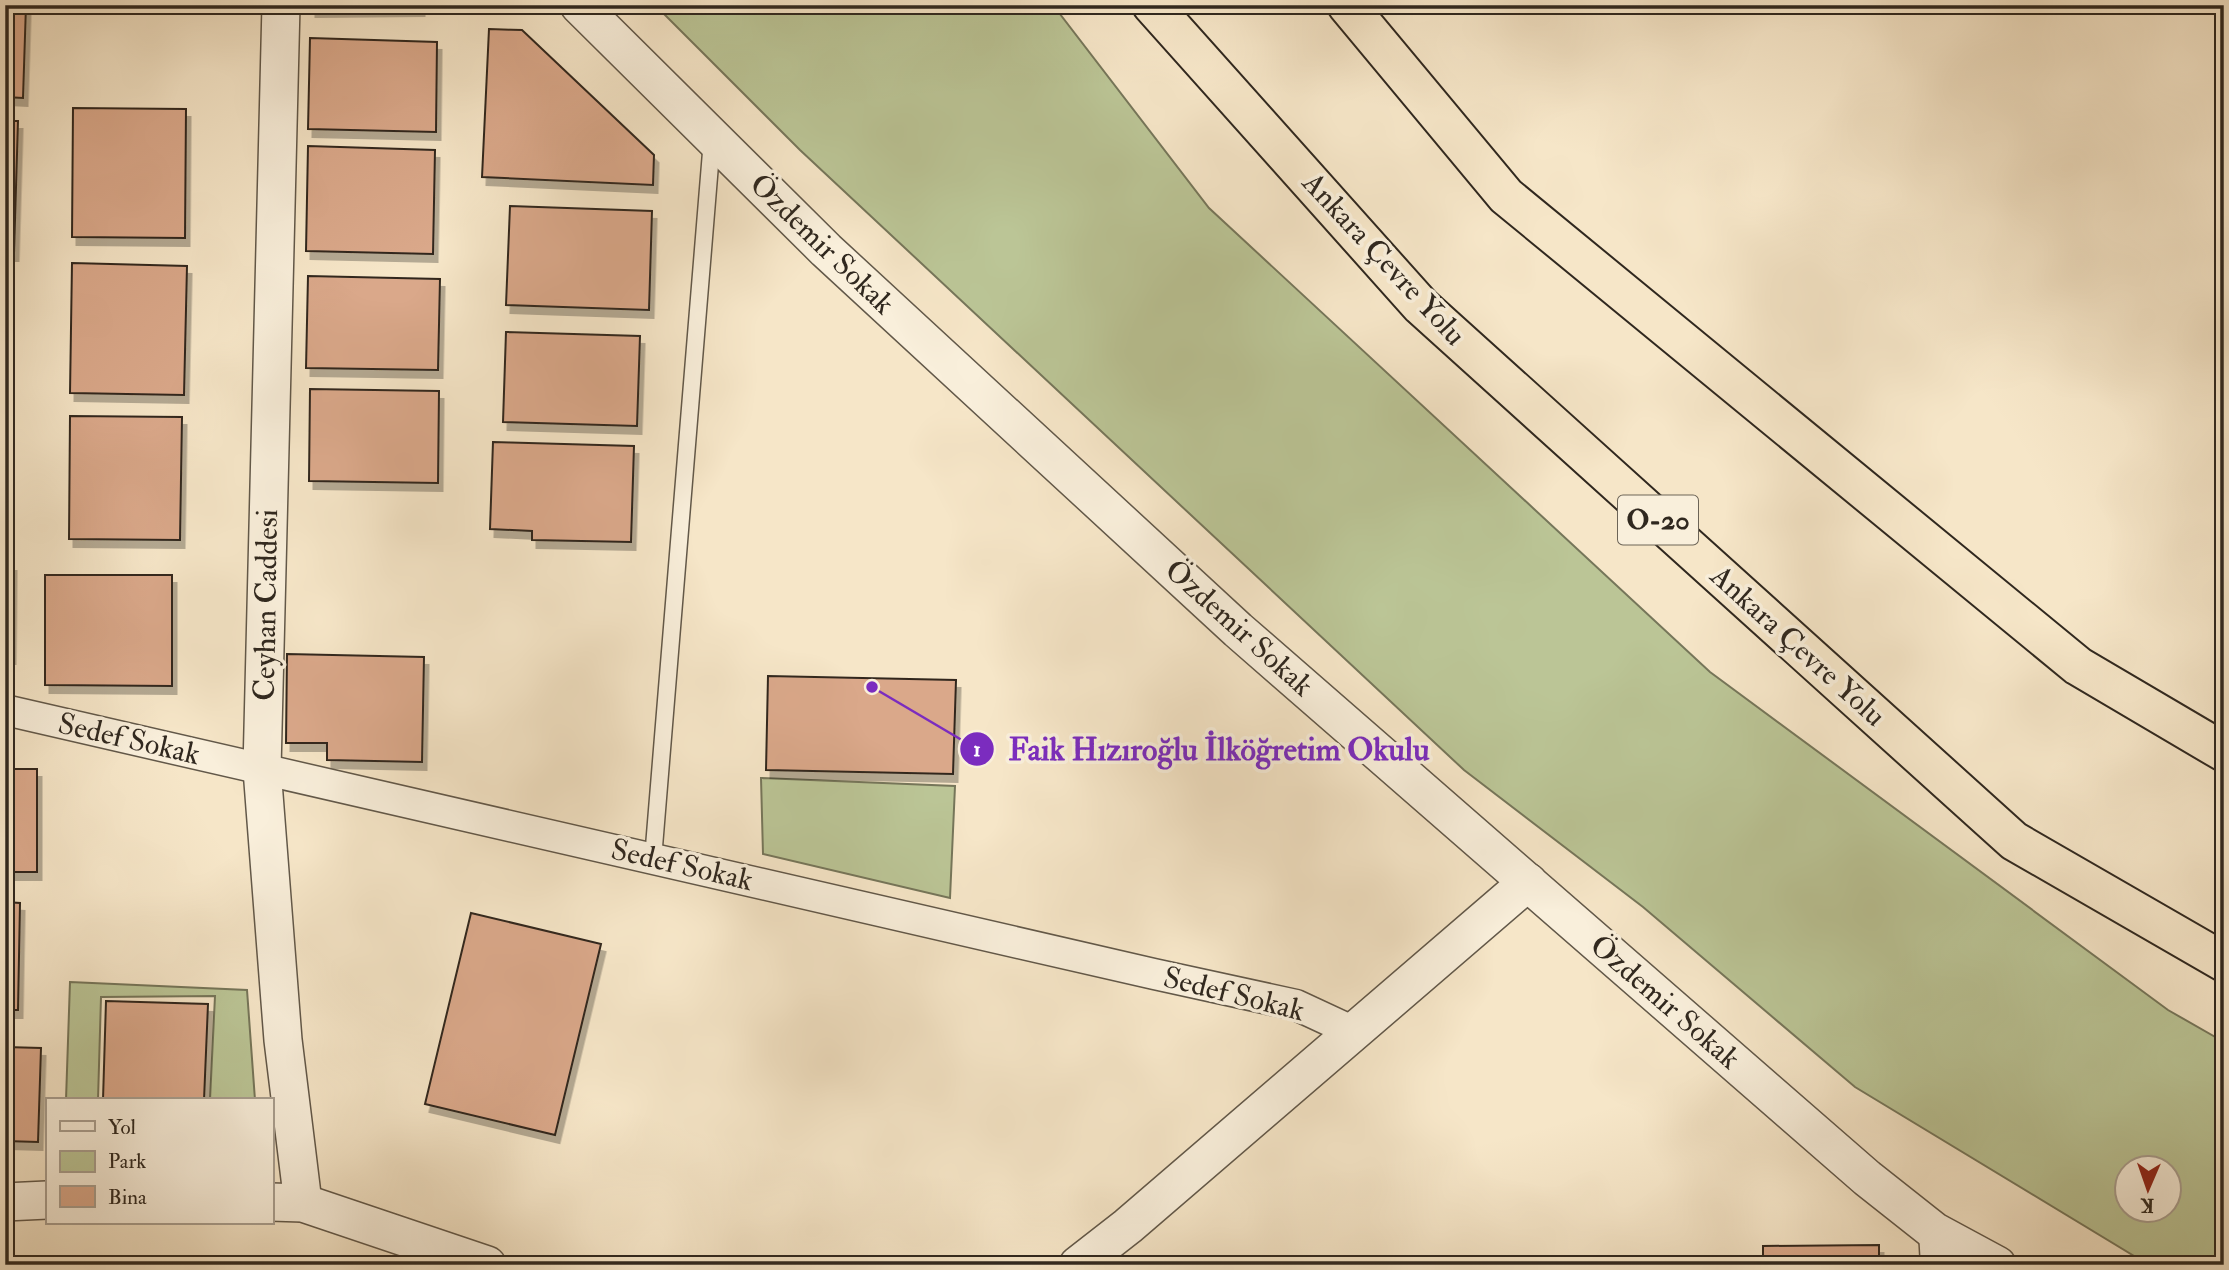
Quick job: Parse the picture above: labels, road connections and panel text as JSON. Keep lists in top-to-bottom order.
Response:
{
  "streets": {
    "highway": ["Ankara Çevre Yolu", "O-20"],
    "street": ["Özdemir Sokak", "Ceyhan Caddesi", "Sedef Sokak"]
  },
  "crossings": [
    ["Ceyhan Caddesi", "Sedef Sokak"]
  ],
  "places": ["Faik Hızıroğlu İlköğretim Okulu"],
  "legend": ["Yol", "Park", "Bina"],
  "north": "bottom"
}
